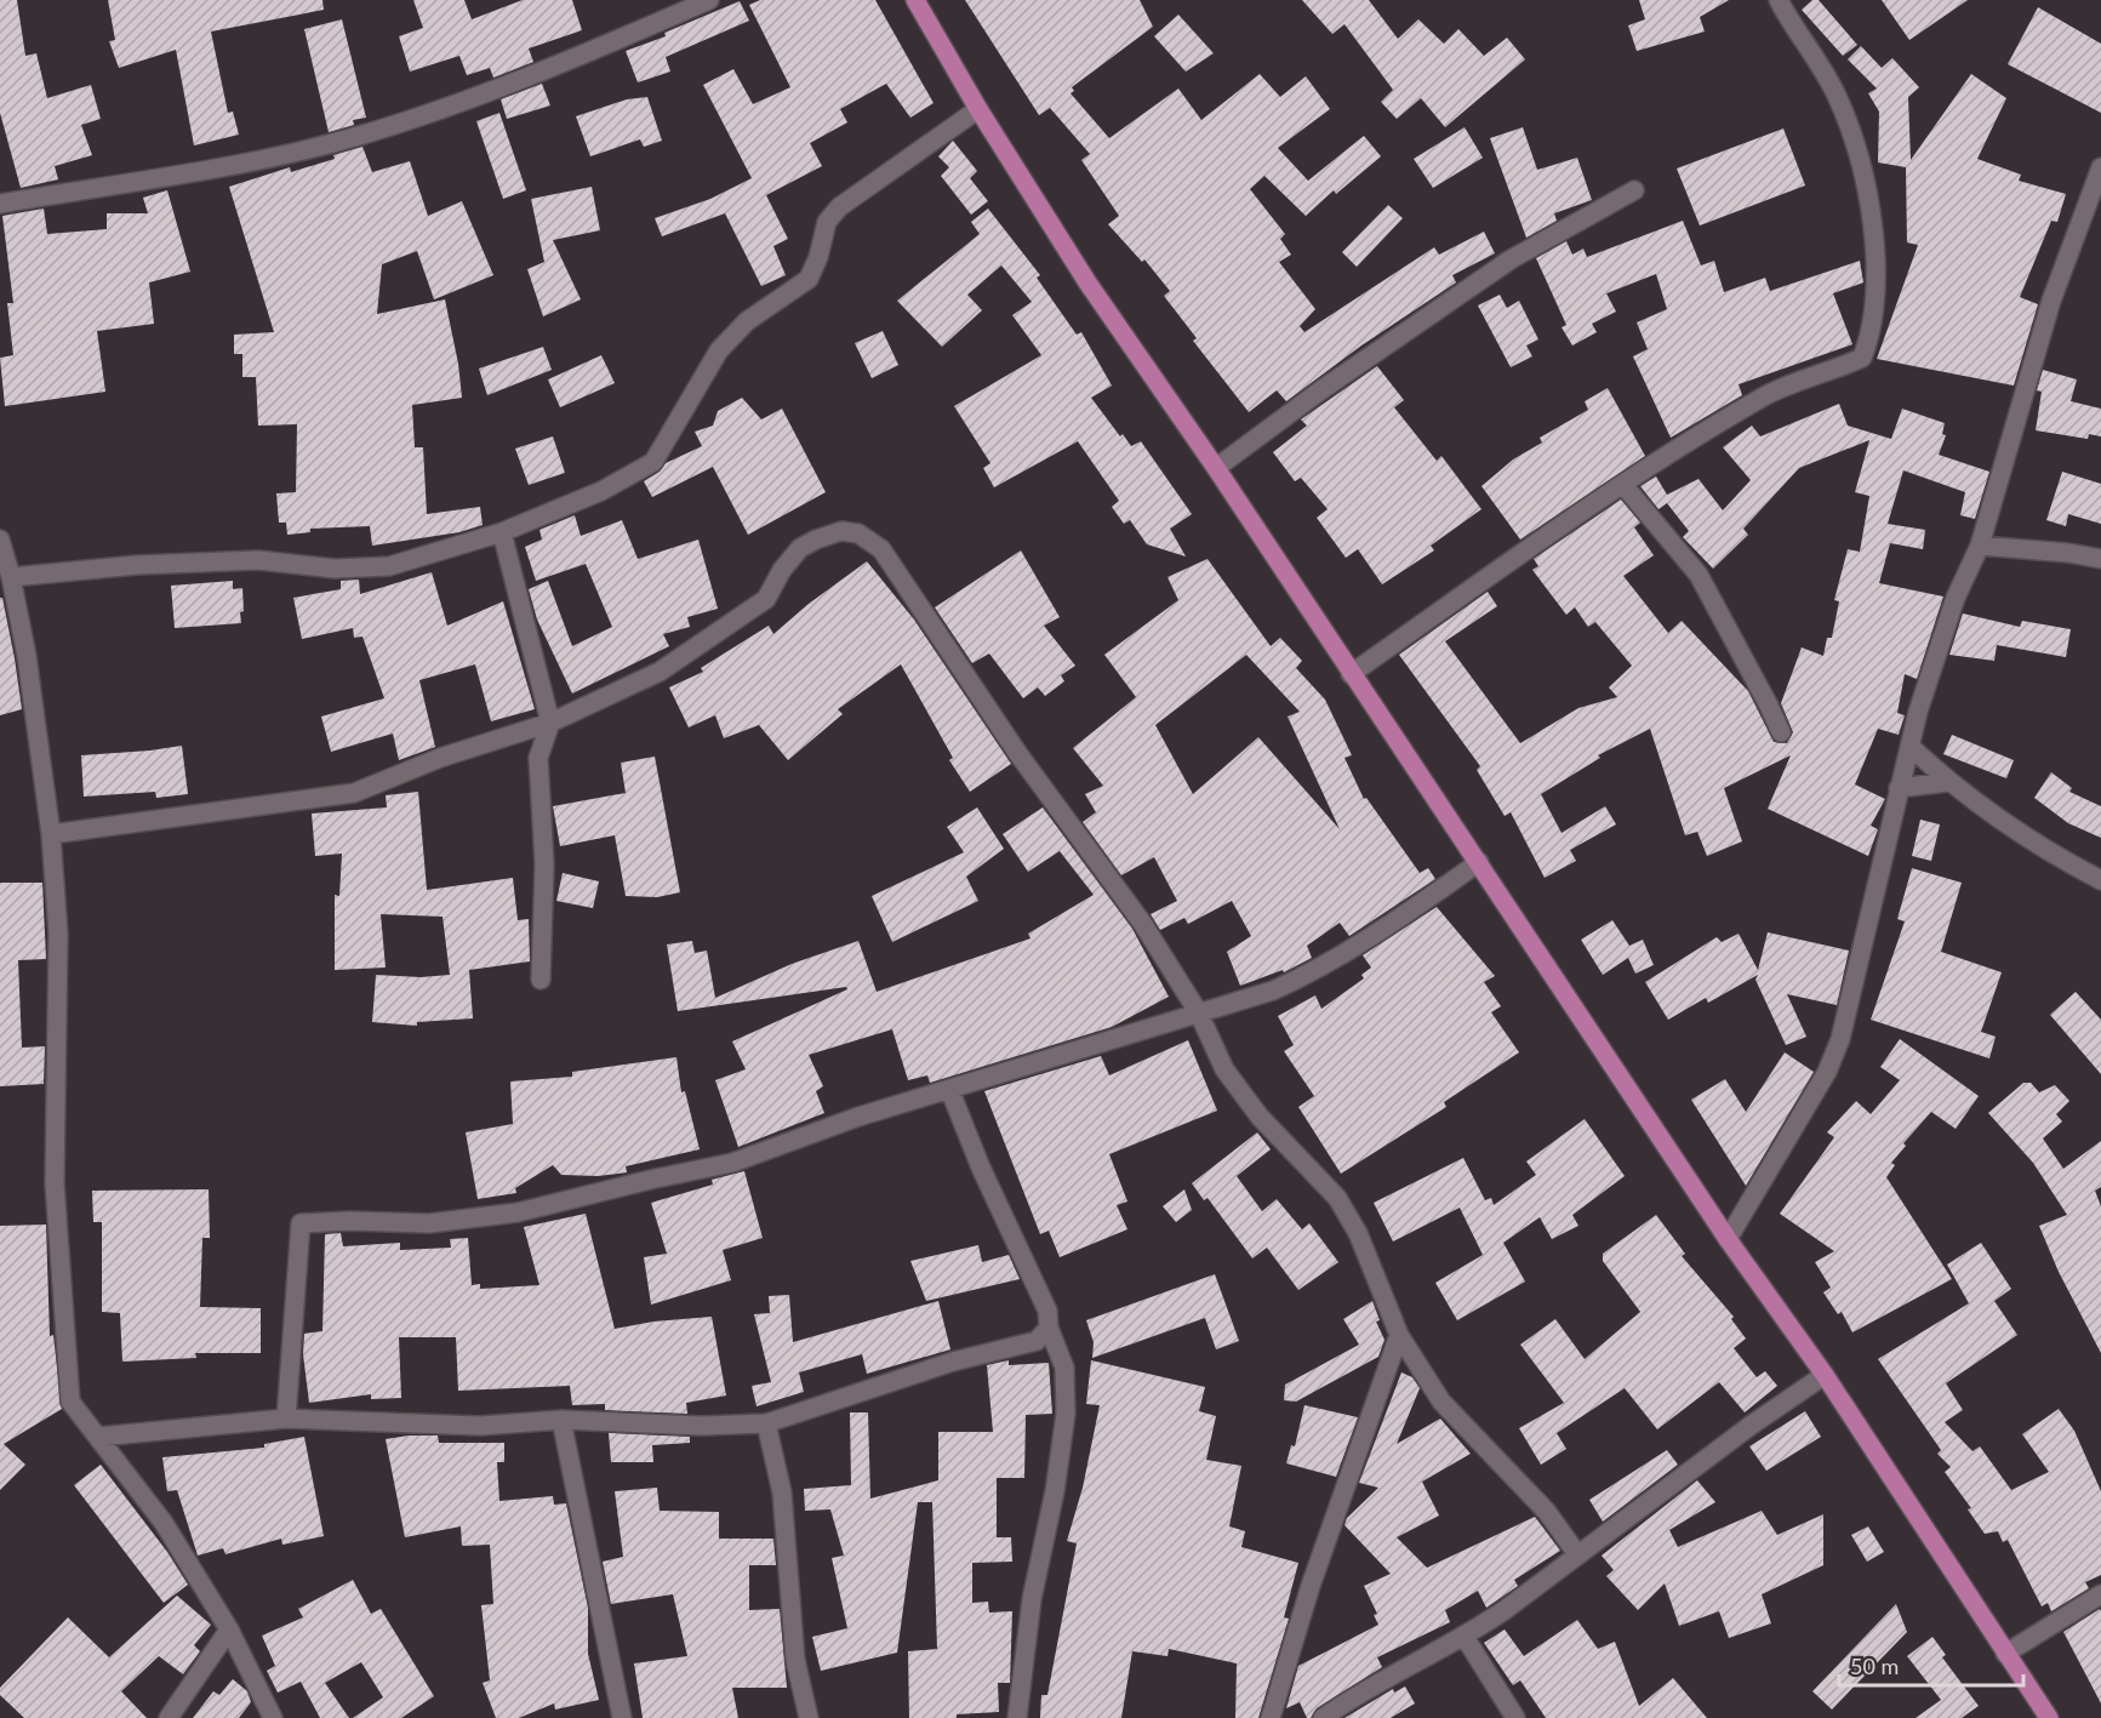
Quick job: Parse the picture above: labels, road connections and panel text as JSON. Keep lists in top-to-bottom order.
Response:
{
  "scale_bar": "50 m"
}
